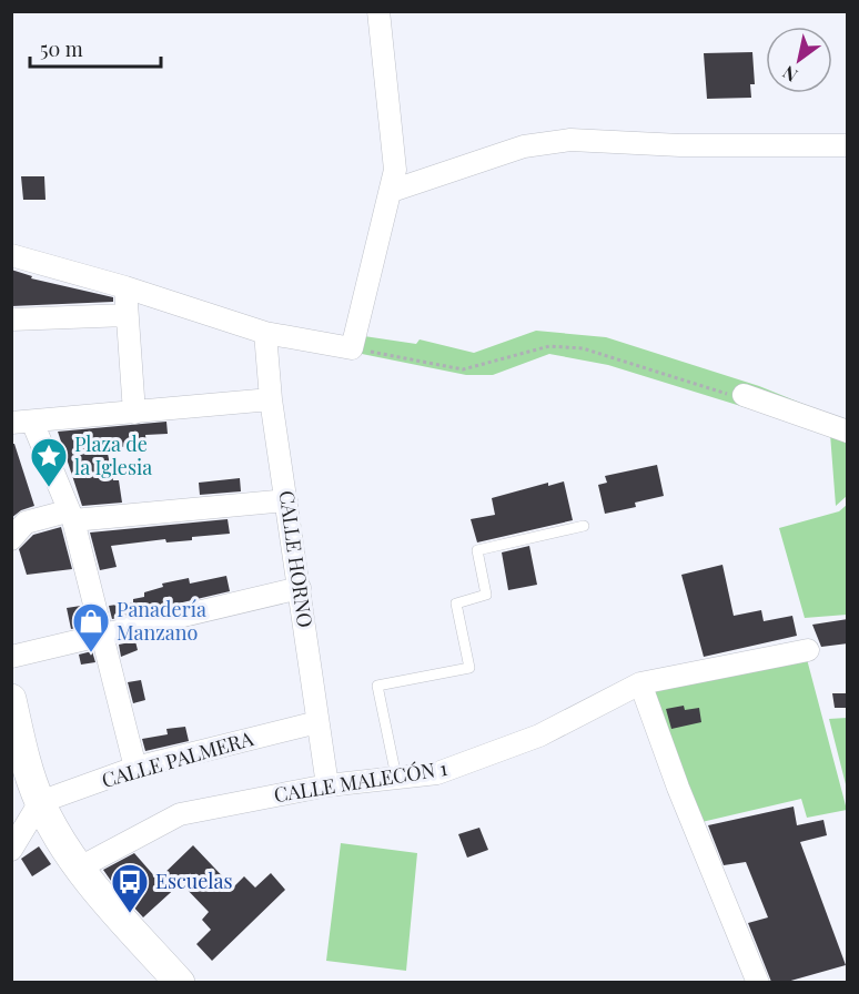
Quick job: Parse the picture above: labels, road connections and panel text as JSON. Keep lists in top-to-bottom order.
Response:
{
  "streets": {
    "street": ["CALLE HORNO", "CALLE PALMERA", "CALLE MALECÓN 1"]
  },
  "crossings": [
    ["CALLE HORNO", "CALLE PALMERA"],
    ["CALLE HORNO", "CALLE MALECÓN 1"]
  ],
  "places": {
    "place": ["Plaza de la Iglesia"],
    "shop": ["Panadería Manzano"],
    "bus stop": ["Escuelas"]
  },
  "scale_bar": "50 m",
  "north": "bottom left"
}
